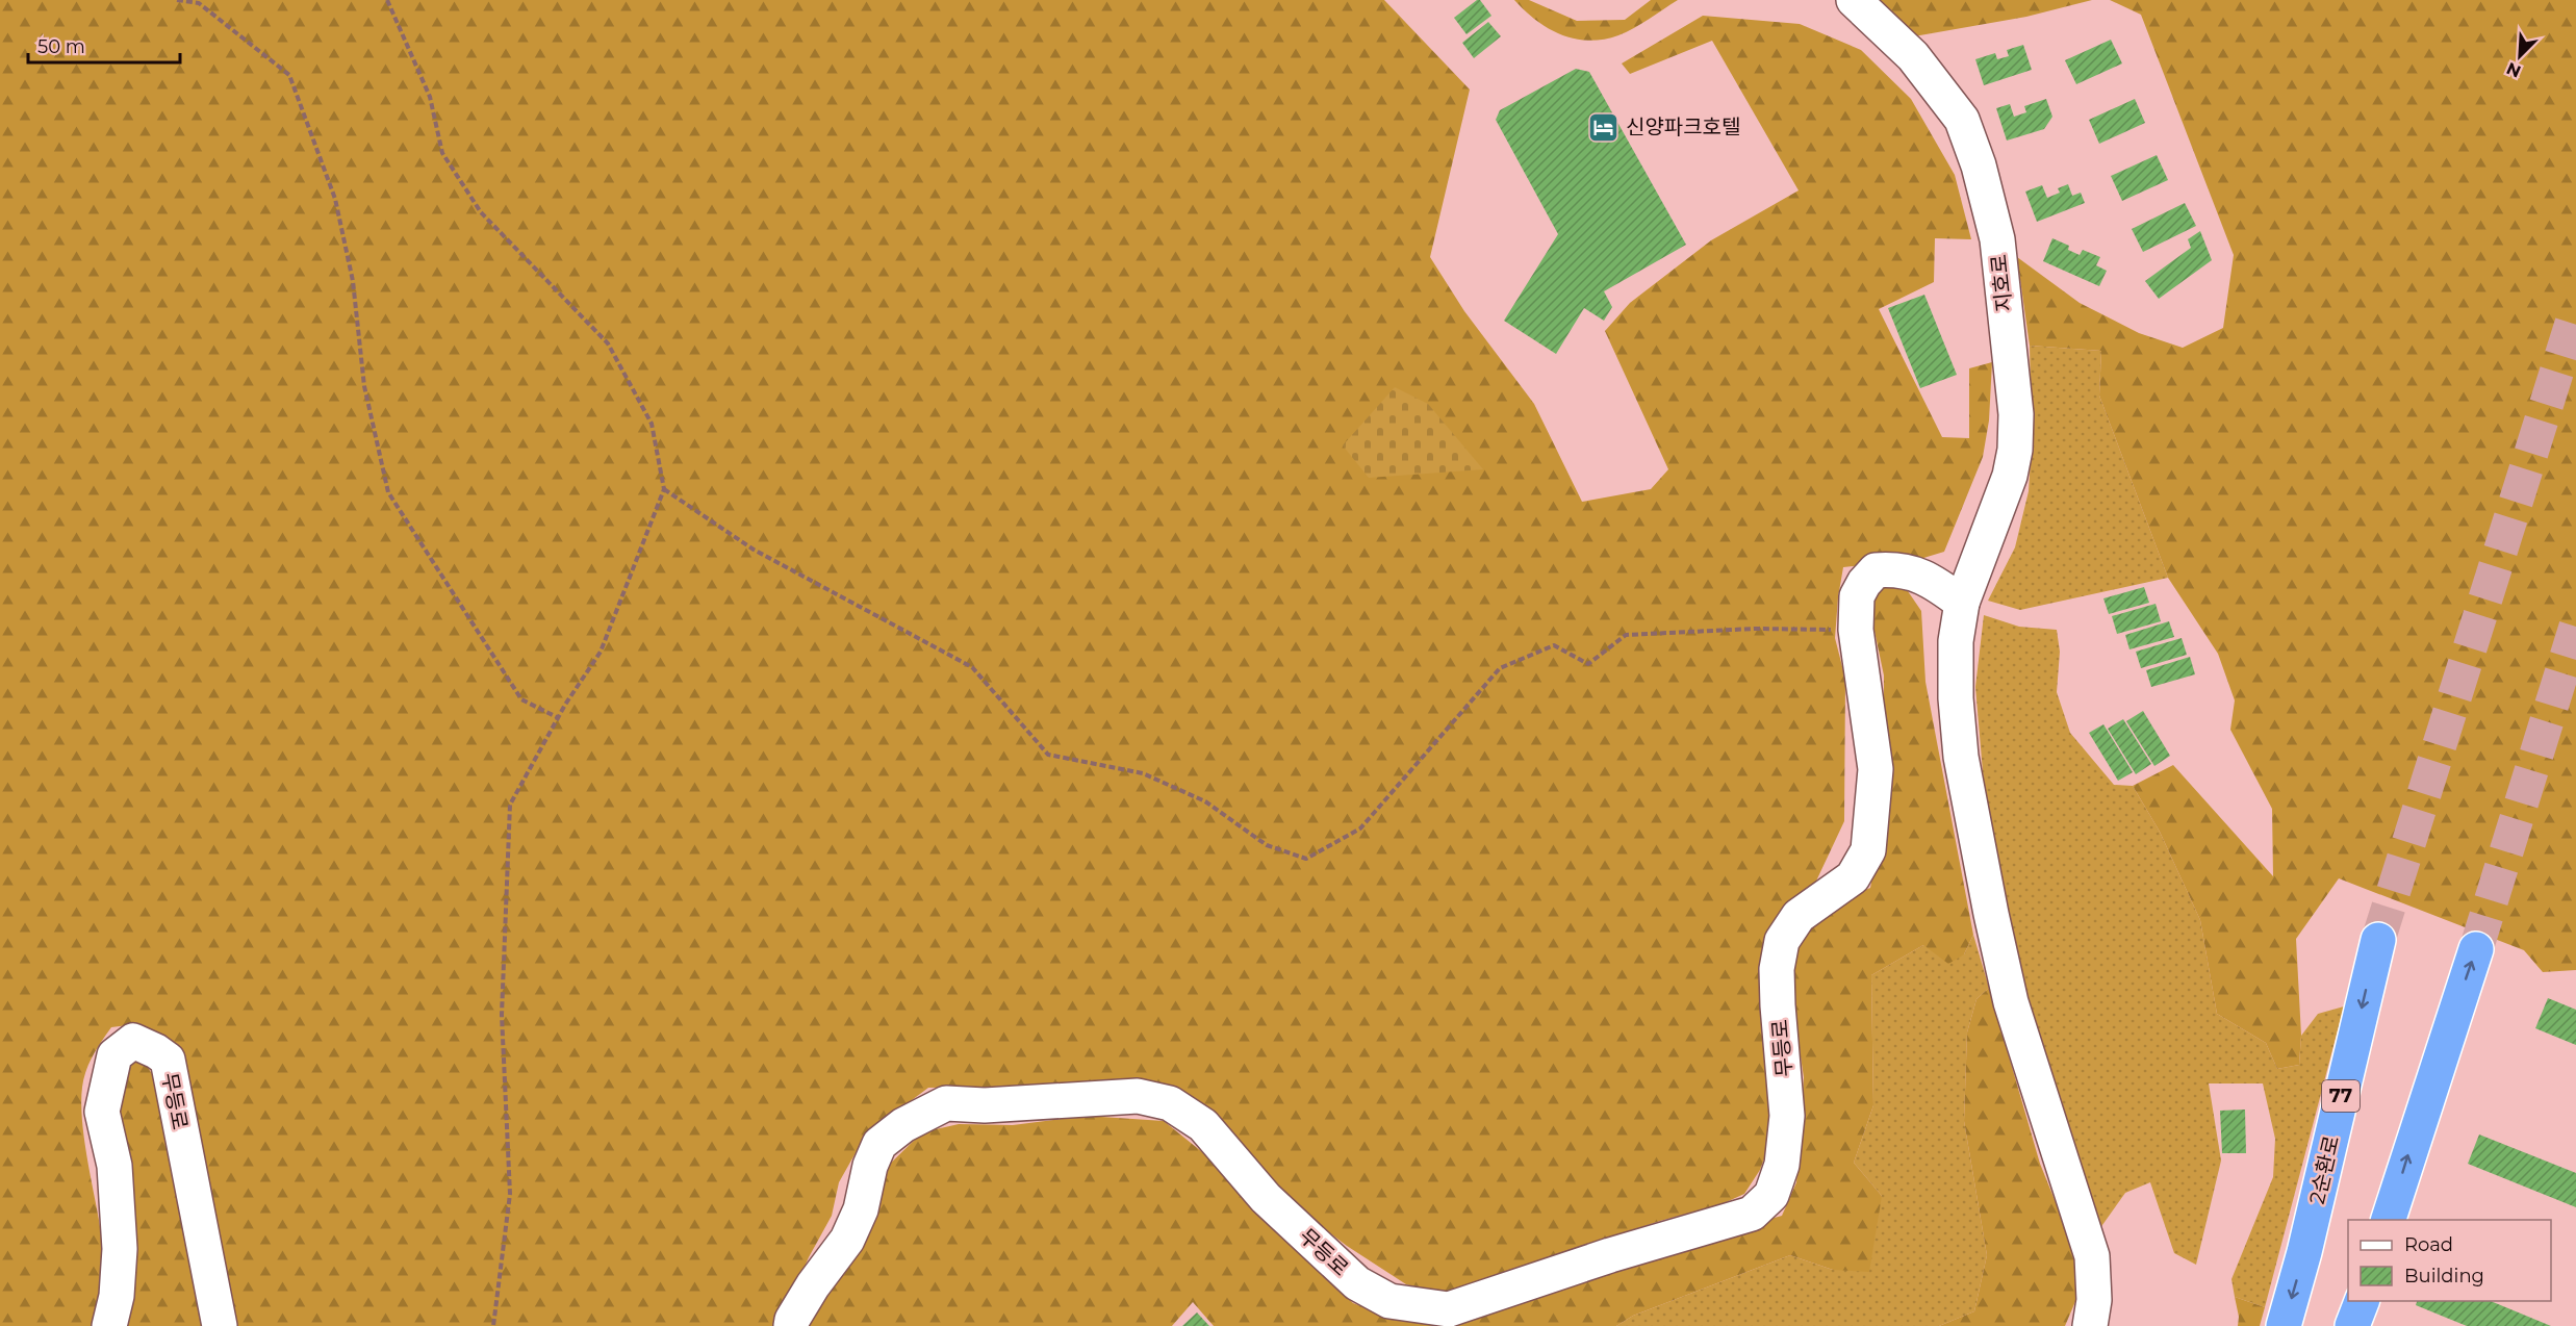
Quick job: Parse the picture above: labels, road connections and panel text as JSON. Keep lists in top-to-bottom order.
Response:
{
  "streets": {
    "highway": ["77", "2순환로"],
    "main road": ["지호로", "무등로"]
  },
  "crossings": [
    ["지호로", "무등로"]
  ],
  "places": {
    "hotel": ["신양파크호텔"]
  },
  "legend": ["Road", "Building"],
  "scale_bar": "50 m",
  "north": "bottom left"
}
